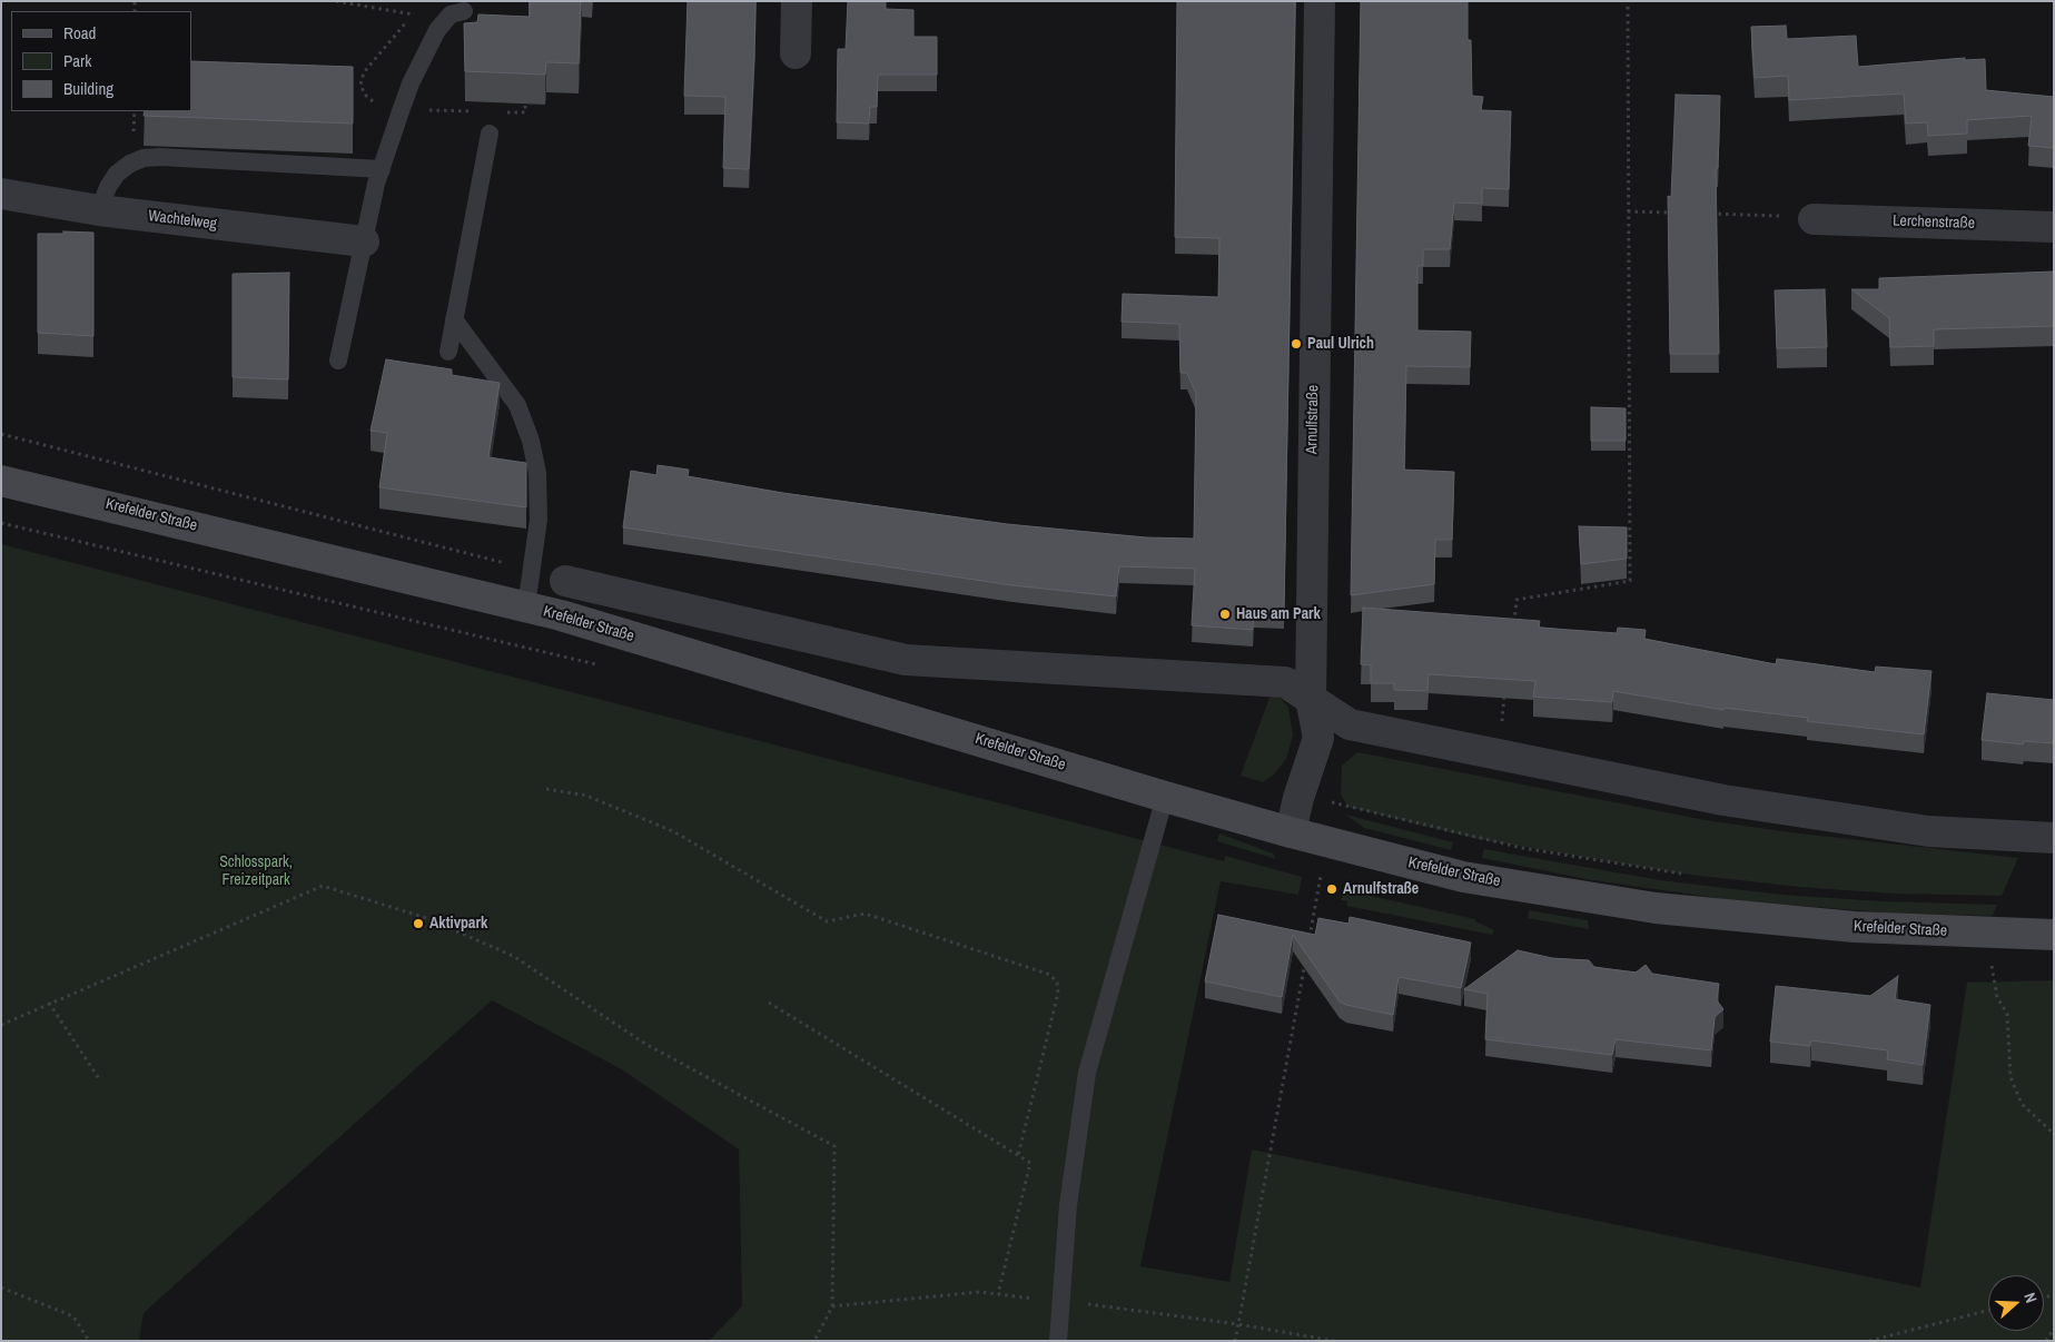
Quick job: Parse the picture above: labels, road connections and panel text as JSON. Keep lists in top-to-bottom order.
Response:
{
  "streets": {
    "main road": ["Krefelder Straße"],
    "street": ["Wachtelweg", "Lerchenstraße", "Arnulfstraße"]
  },
  "crossings": [
    ["Arnulfstraße", "Krefelder Straße"]
  ],
  "parks": ["Schlosspark, Freizeitpark"],
  "places": [
    "Paul Ulrich",
    "Haus am Park",
    "Arnulfstraße",
    "Aktivpark"
  ],
  "legend": ["Road", "Park", "Building"],
  "north": "right"
}
